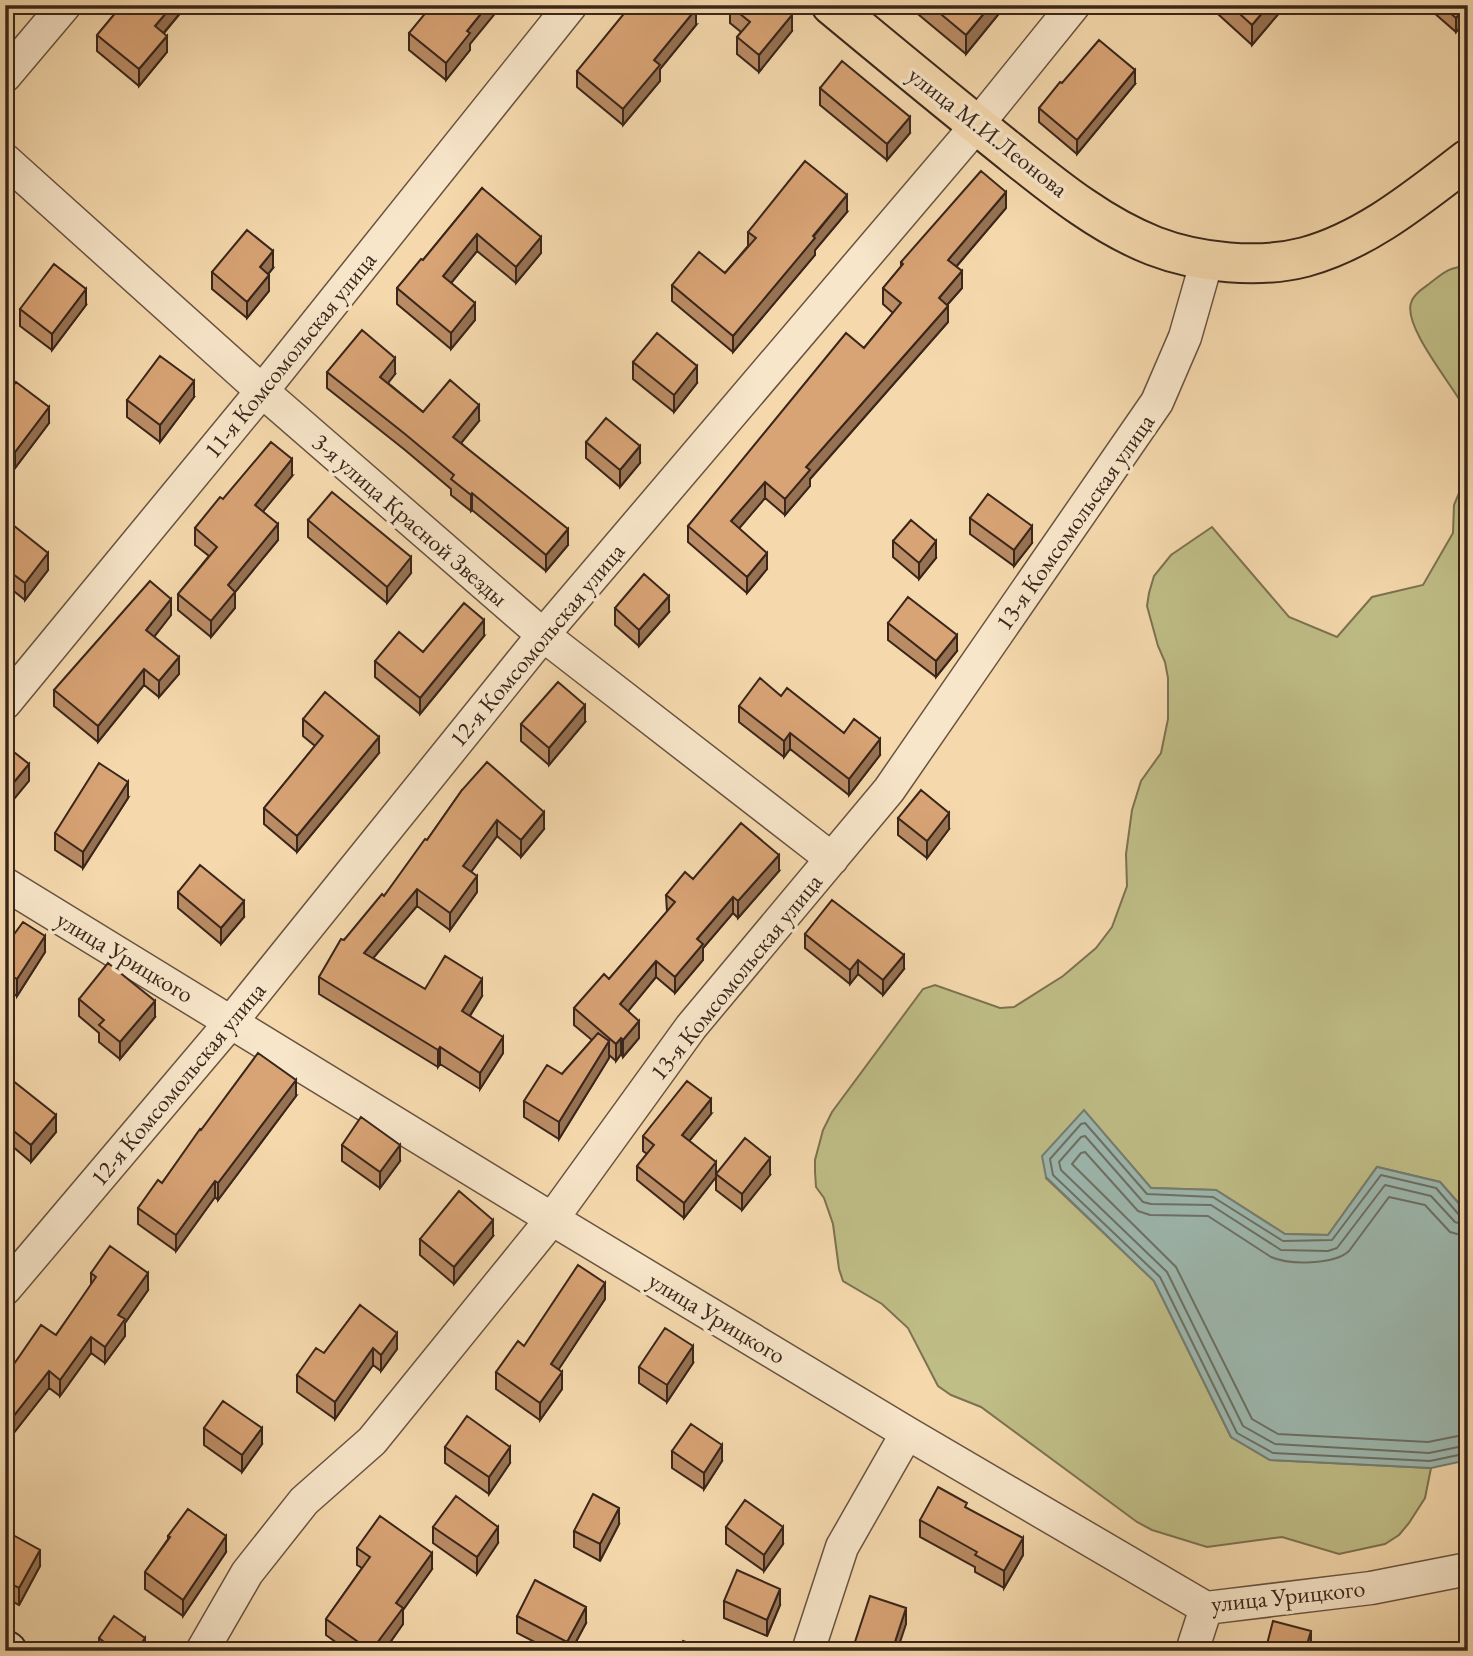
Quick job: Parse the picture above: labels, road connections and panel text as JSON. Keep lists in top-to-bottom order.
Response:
{
  "streets": {
    "main road": ["улица М.И.Леонова"],
    "street": [
      "11-я Комсомольская улица",
      "3-я улица Красной Звезды",
      "13-я Комсомольская улица",
      "12-я Комсомольская улица",
      "улица Урицкого"
    ]
  },
  "crossings": [
    ["улица М.И.Леонова", "13-я Комсомольская улица"],
    ["улица М.И.Леонова", "12-я Комсомольская улица"],
    ["11-я Комсомольская улица", "3-я улица Красной Звезды"],
    ["3-я улица Красной Звезды", "13-я Комсомольская улица"],
    ["3-я улица Красной Звезды", "12-я Комсомольская улица"],
    ["13-я Комсомольская улица", "улица Урицкого"],
    ["12-я Комсомольская улица", "улица Урицкого"]
  ]
}
